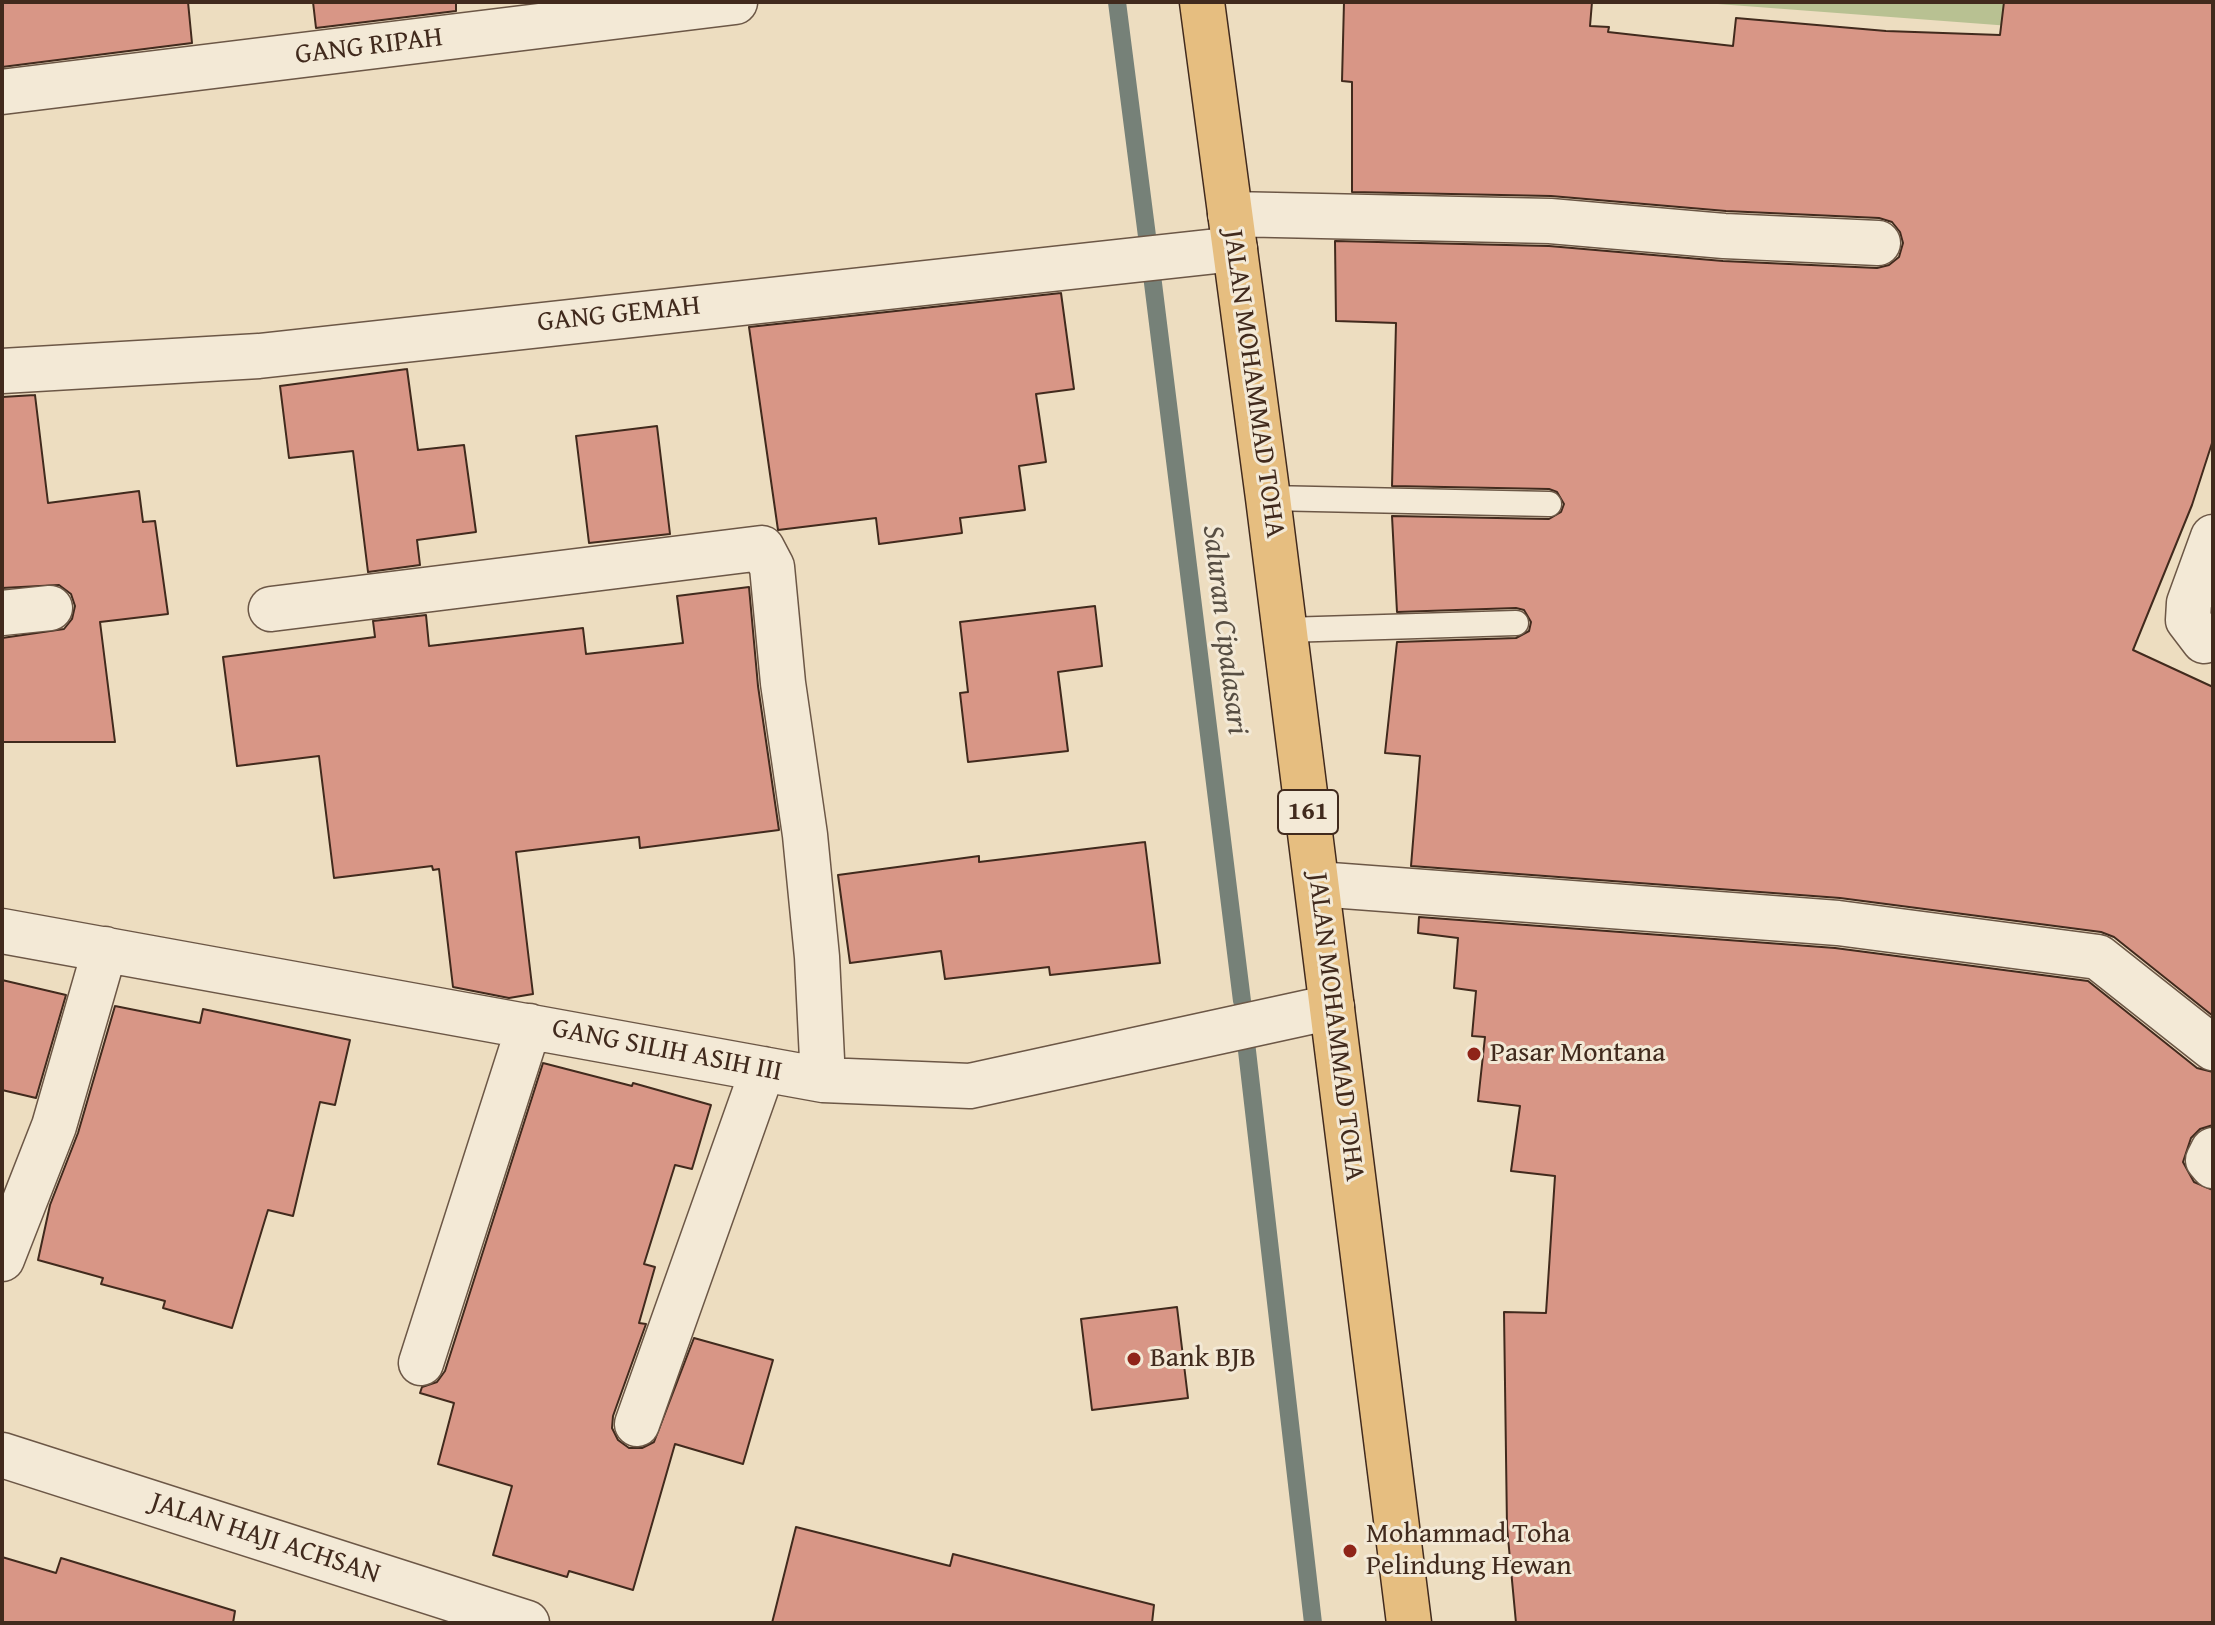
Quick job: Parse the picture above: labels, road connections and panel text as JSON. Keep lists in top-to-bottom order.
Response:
{
  "streets": {
    "main road": ["JALAN MOHAMMAD TOHA", "161"],
    "street": [
      "GANG RIPAH",
      "GANG GEMAH",
      "GANG SILIH ASIH III",
      "JALAN HAJI ACHSAN"
    ]
  },
  "crossings": [
    ["GANG GEMAH", "JALAN MOHAMMAD TOHA"],
    ["JALAN MOHAMMAD TOHA", "GANG SILIH ASIH III"]
  ],
  "water": ["Saluran Cipalasari"],
  "places": ["Pasar Montana", "Bank BJB", "Mohammad Toha Pelindung Hewan"]
}
